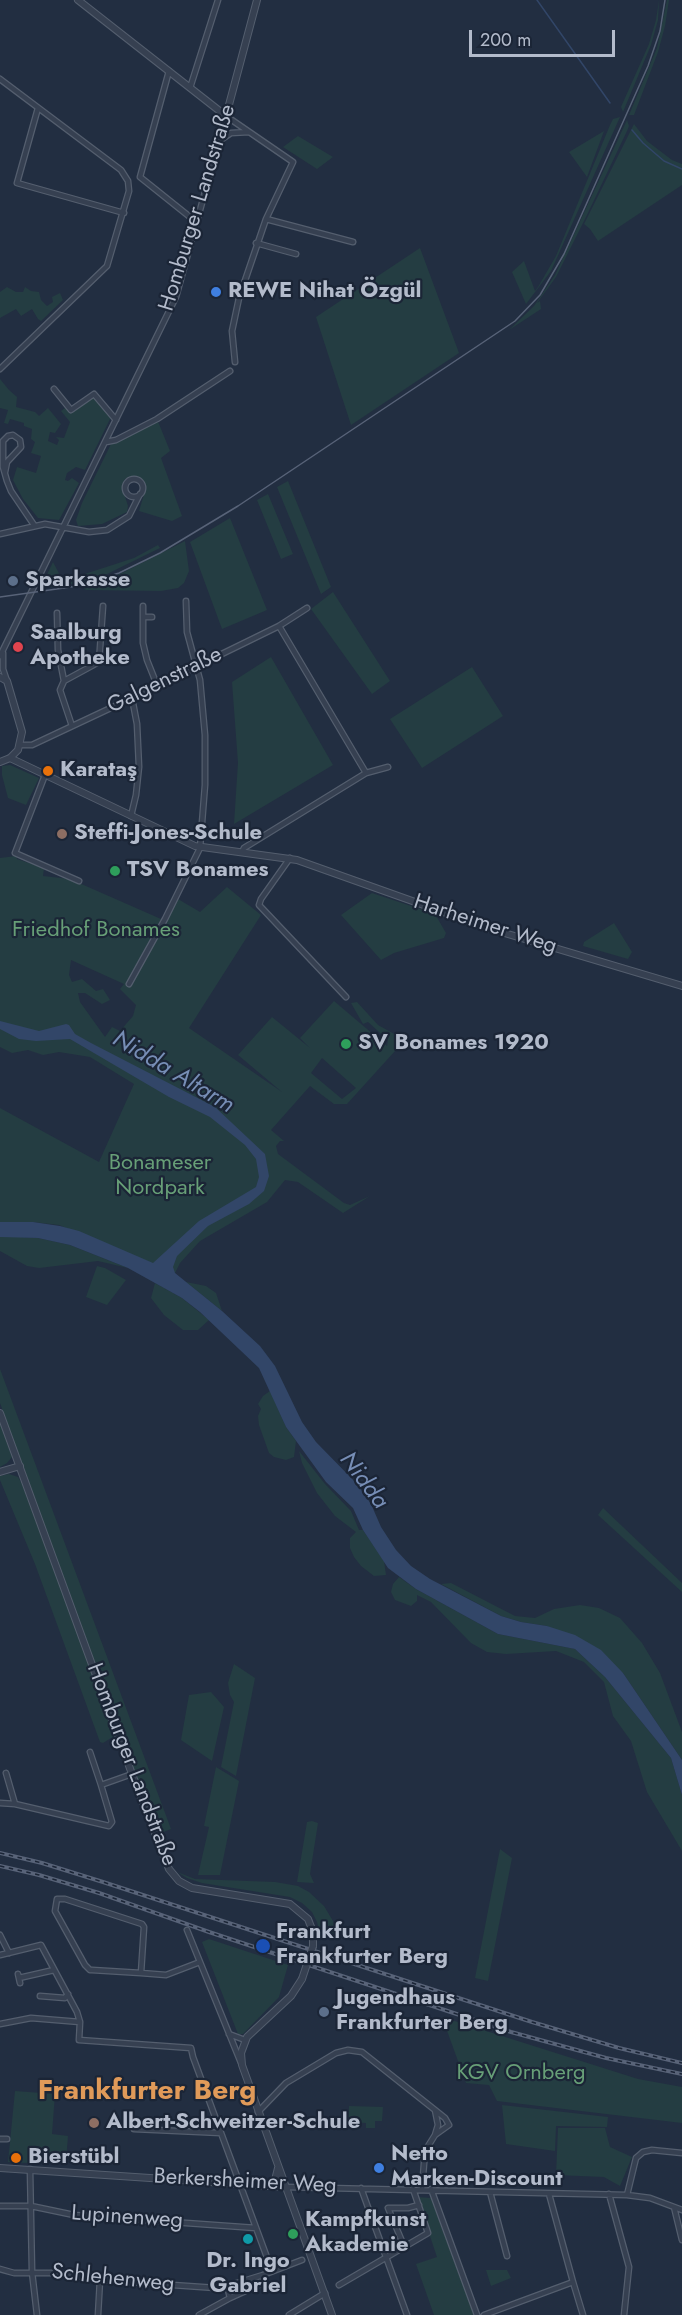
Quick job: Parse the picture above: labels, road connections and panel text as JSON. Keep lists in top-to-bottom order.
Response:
{
  "streets": {
    "street": [
      "Homburger Landstraße",
      "Galgenstraße",
      "Harheimer Weg",
      "Berkersheimer Weg",
      "Lupinenweg",
      "Schlehenweg"
    ]
  },
  "districts": ["Frankfurter Berg"],
  "water": ["Nidda Altarm", "Nidda"],
  "parks": ["Friedhof Bonames", "Bonameser Nordpark", "KGV Ornberg"],
  "places": [
    "REWE Nihat Özgül",
    "Sparkasse",
    "Saalburg Apotheke",
    "Karataş",
    "Steffi-Jones-Schule",
    "TSV Bonames",
    "SV Bonames 1920",
    "Frankfurt Frankfurter Berg",
    "Jugendhaus Frankfurter Berg",
    "Albert-Schweitzer-Schule",
    "Bierstübl",
    "Netto Marken-Discount",
    "Kampfkunst Akademie",
    "Dr. Ingo Gabriel"
  ],
  "scale_bar": "200 m"
}
